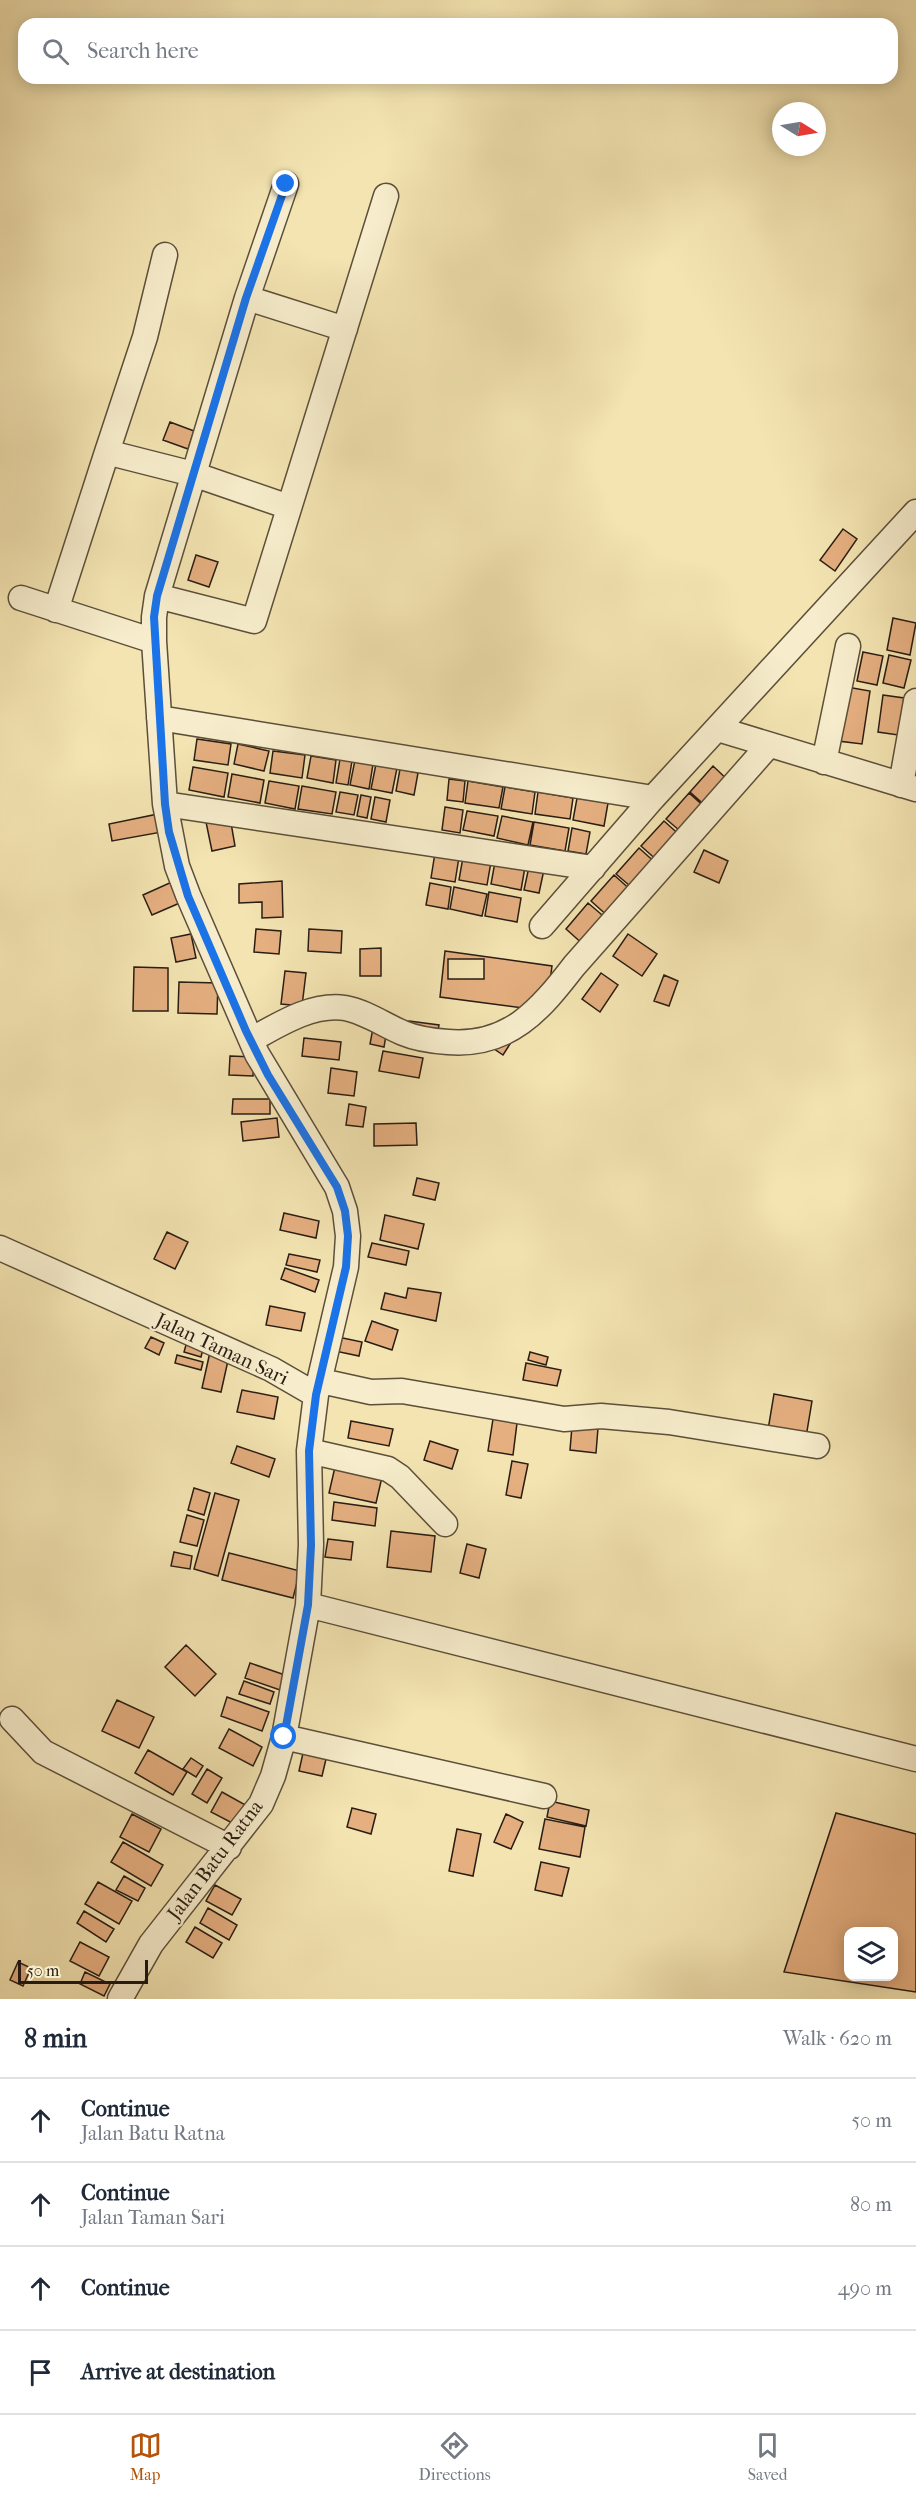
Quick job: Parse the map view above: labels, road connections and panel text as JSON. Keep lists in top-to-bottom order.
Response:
{
  "streets": {
    "street": ["Jalan Taman Sari", "Jalan Batu Ratna"]
  },
  "scale_bar": "50 m",
  "north": "right",
  "page": {
    "search": "Search here",
    "scale": "50 m",
    "heading": ["8 min", "Walk · 620 m"],
    "list": [
      ["Continue", "Jalan Batu Ratna", "50 m"],
      ["Continue", "Jalan Taman Sari", "80 m"],
      ["Continue", "490 m"],
      "Arrive at destination"
    ],
    "nav": ["Map", "Directions", "Saved"]
  }
}
